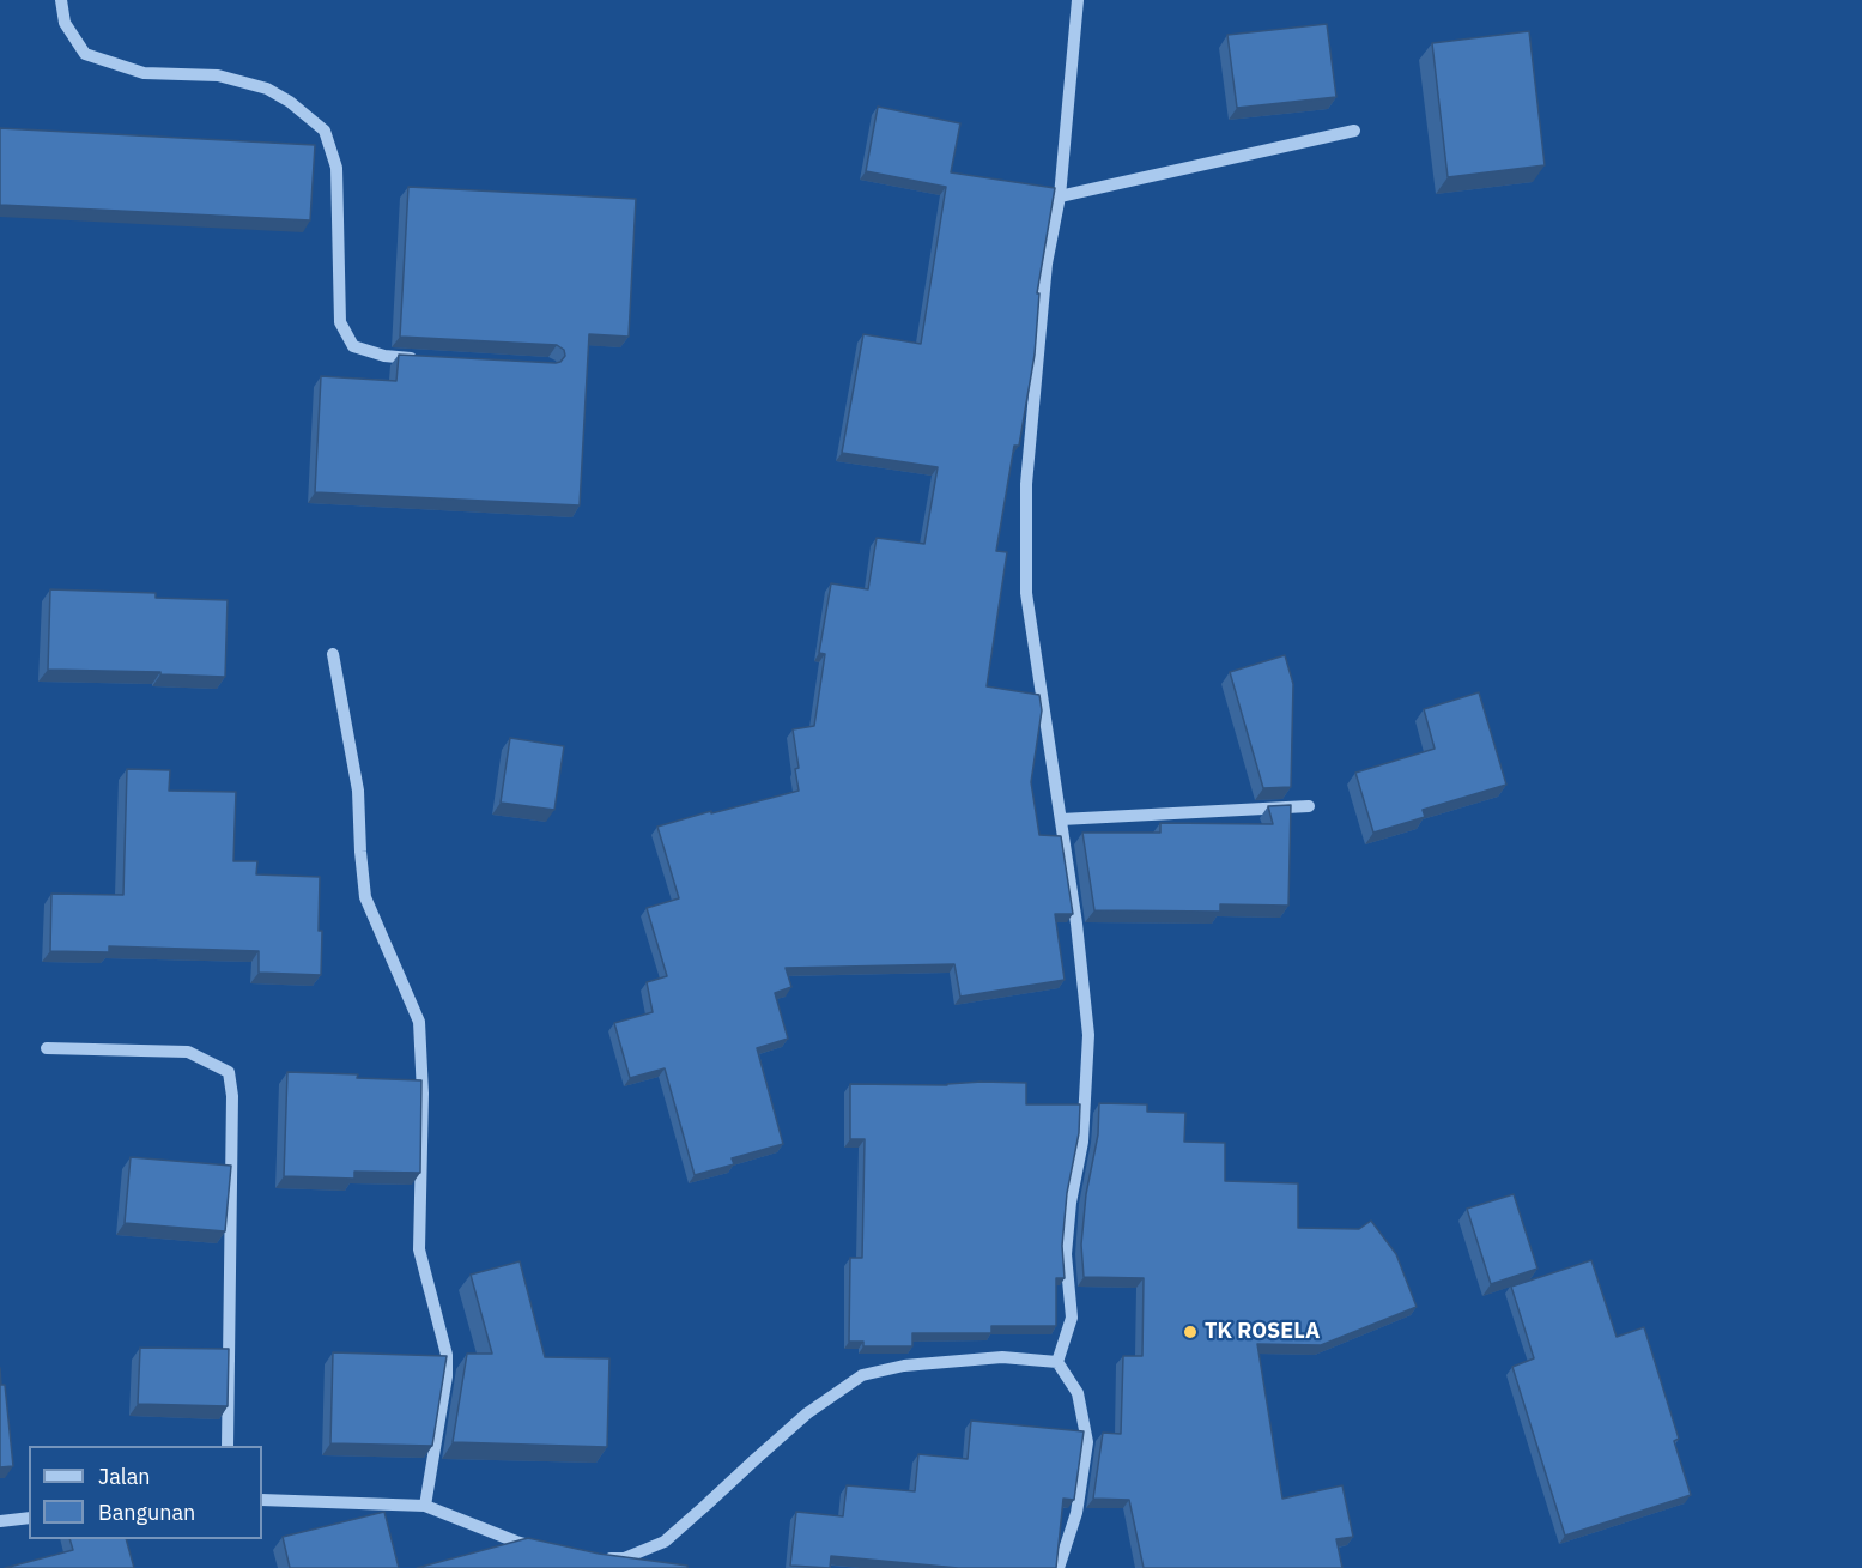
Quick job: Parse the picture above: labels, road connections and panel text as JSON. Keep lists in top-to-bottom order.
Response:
{
  "places": ["TK ROSELA"],
  "legend": ["Jalan", "Bangunan"]
}
